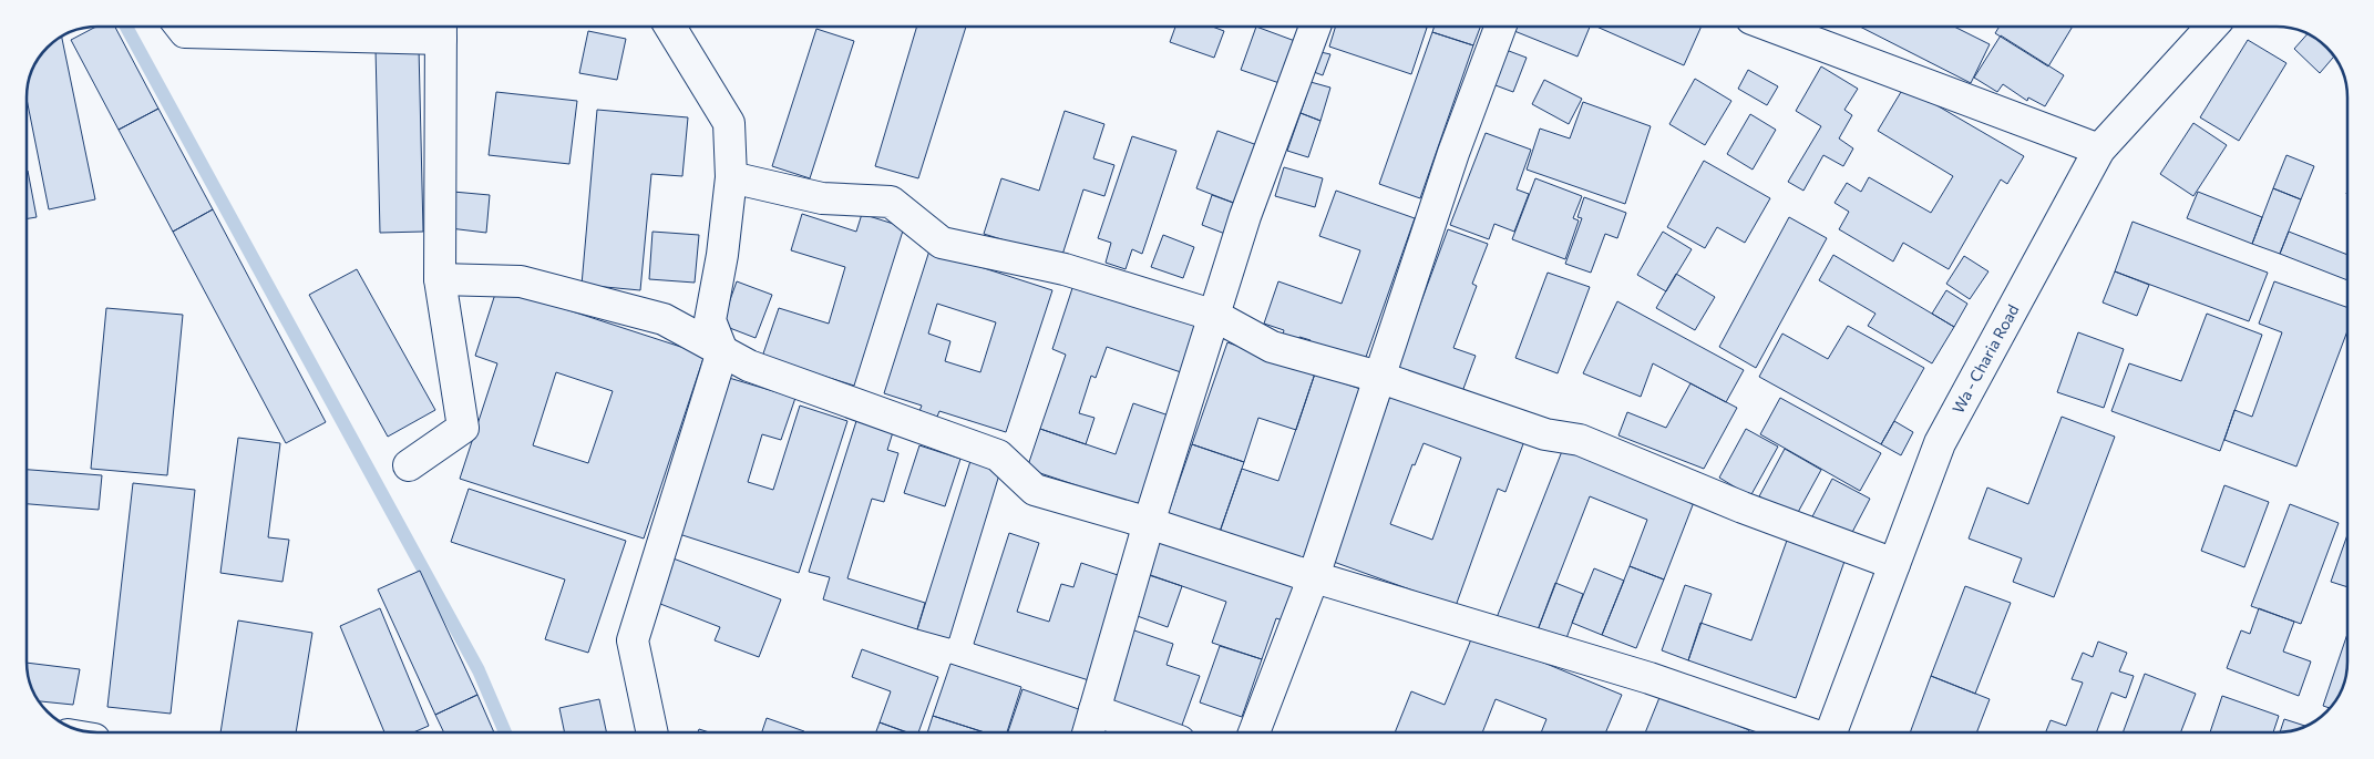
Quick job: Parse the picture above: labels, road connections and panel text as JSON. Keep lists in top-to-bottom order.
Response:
{
  "streets": {
    "street": ["Wa - Charia Road"]
  }
}
